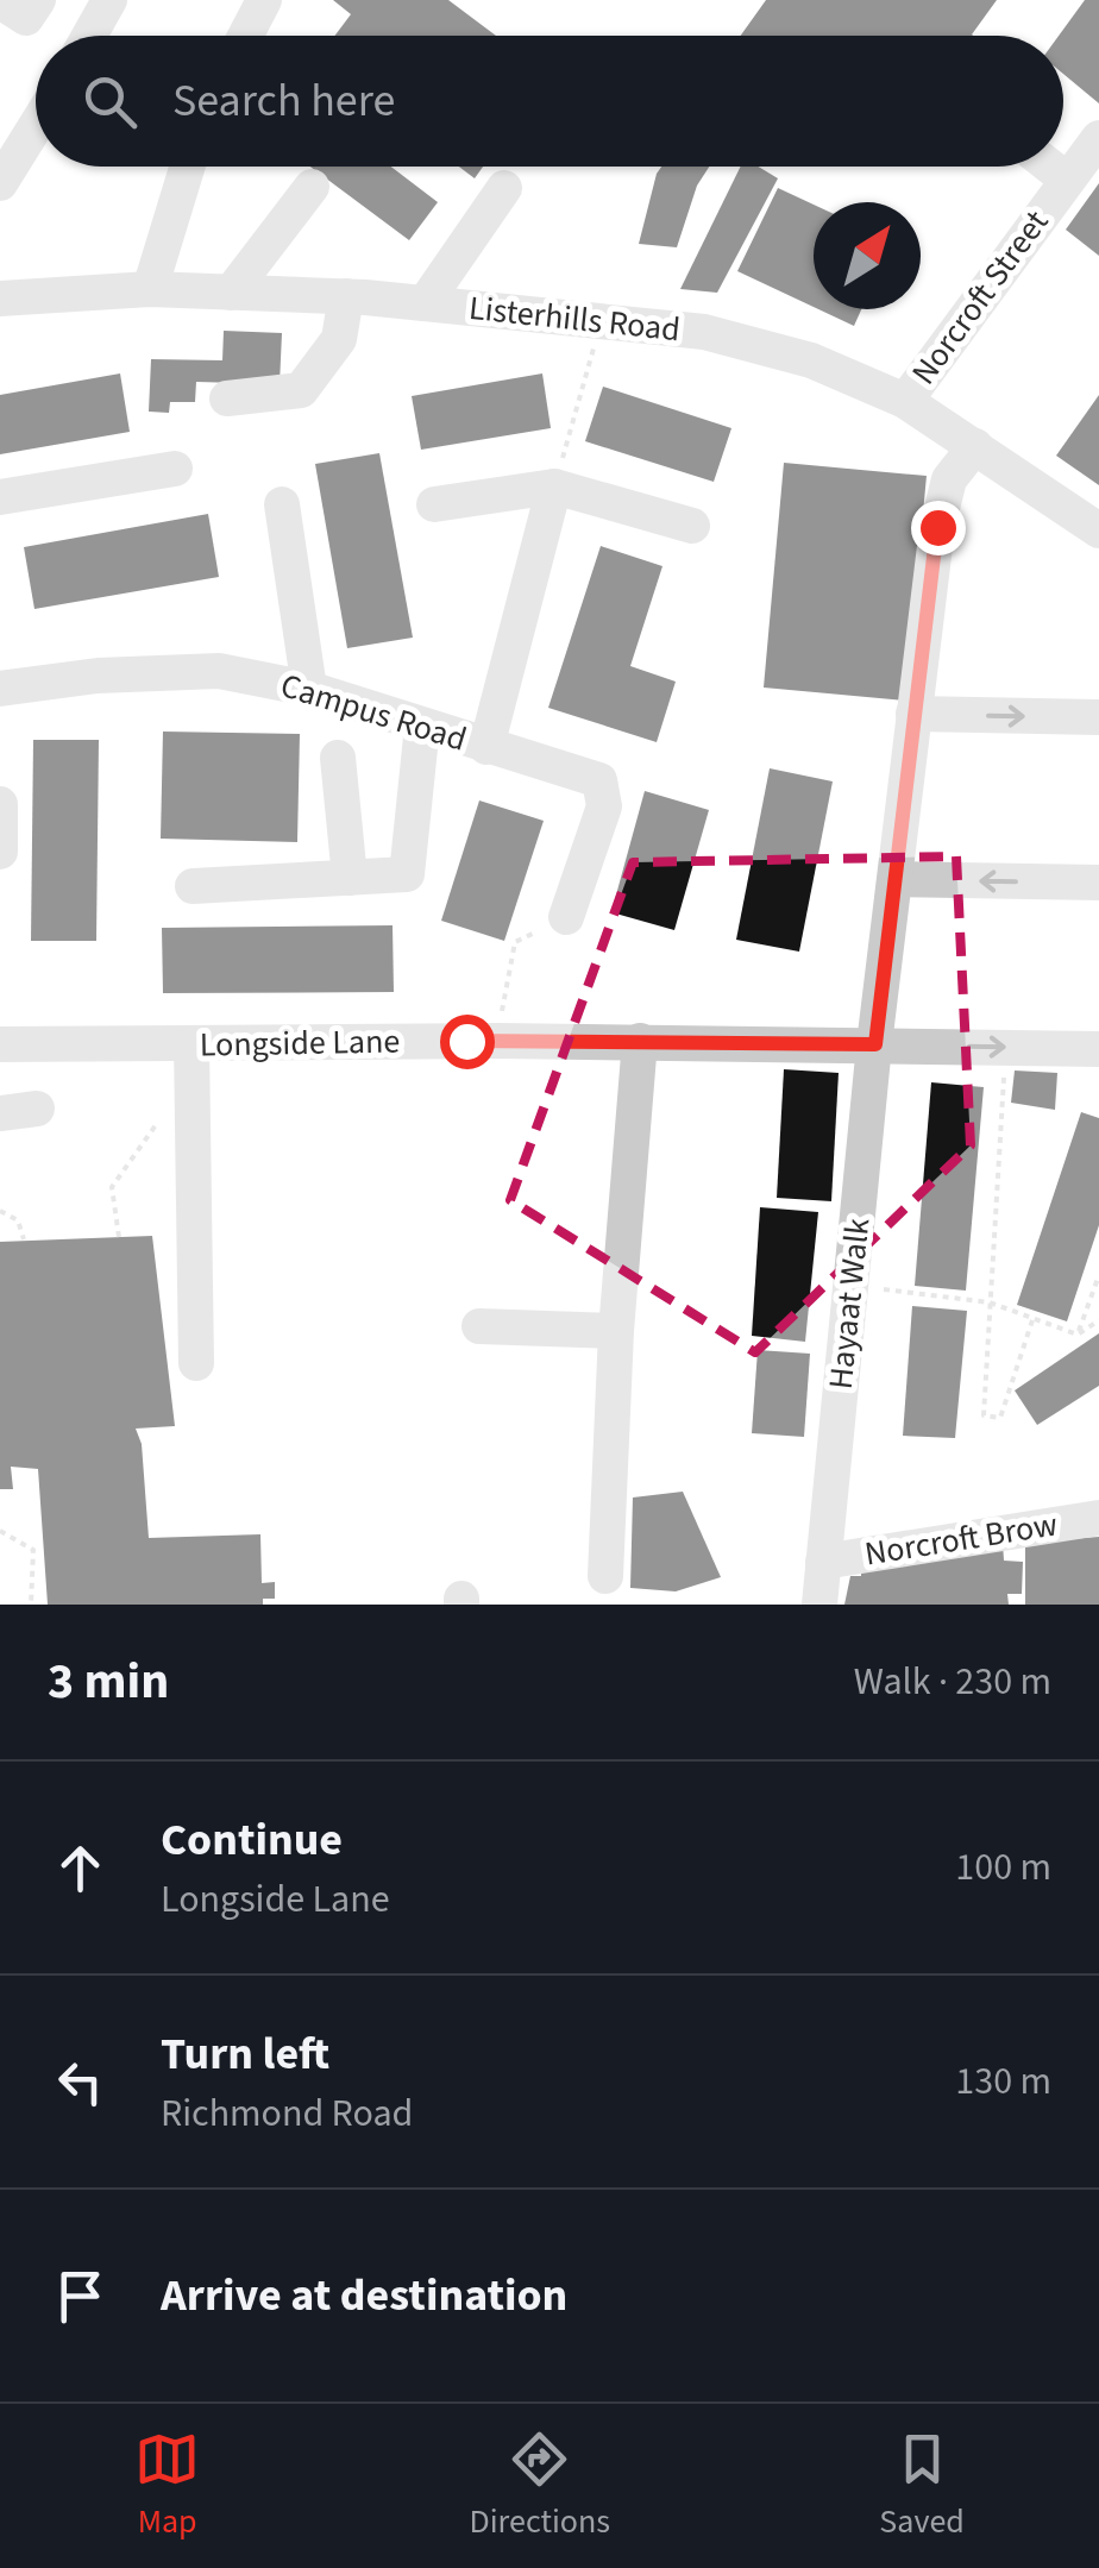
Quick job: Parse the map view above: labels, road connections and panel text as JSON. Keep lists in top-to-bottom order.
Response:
{
  "streets": {
    "street": [
      "Norcroft Street",
      "Listerhills Road",
      "Campus Road",
      "Longside Lane",
      "Hayaat Walk",
      "Norcroft Brow"
    ]
  },
  "crossings": [
    ["Norcroft Street", "Listerhills Road"],
    ["Listerhills Road", "Hayaat Walk"],
    ["Longside Lane", "Hayaat Walk"],
    ["Hayaat Walk", "Norcroft Brow"]
  ],
  "north": "top right",
  "page": {
    "search": "Search here",
    "heading": ["3 min", "Walk · 230 m"],
    "list": [
      ["Continue", "Longside Lane", "100 m"],
      ["Turn left", "Richmond Road", "130 m"],
      "Arrive at destination"
    ],
    "nav": ["Map", "Directions", "Saved"]
  }
}
